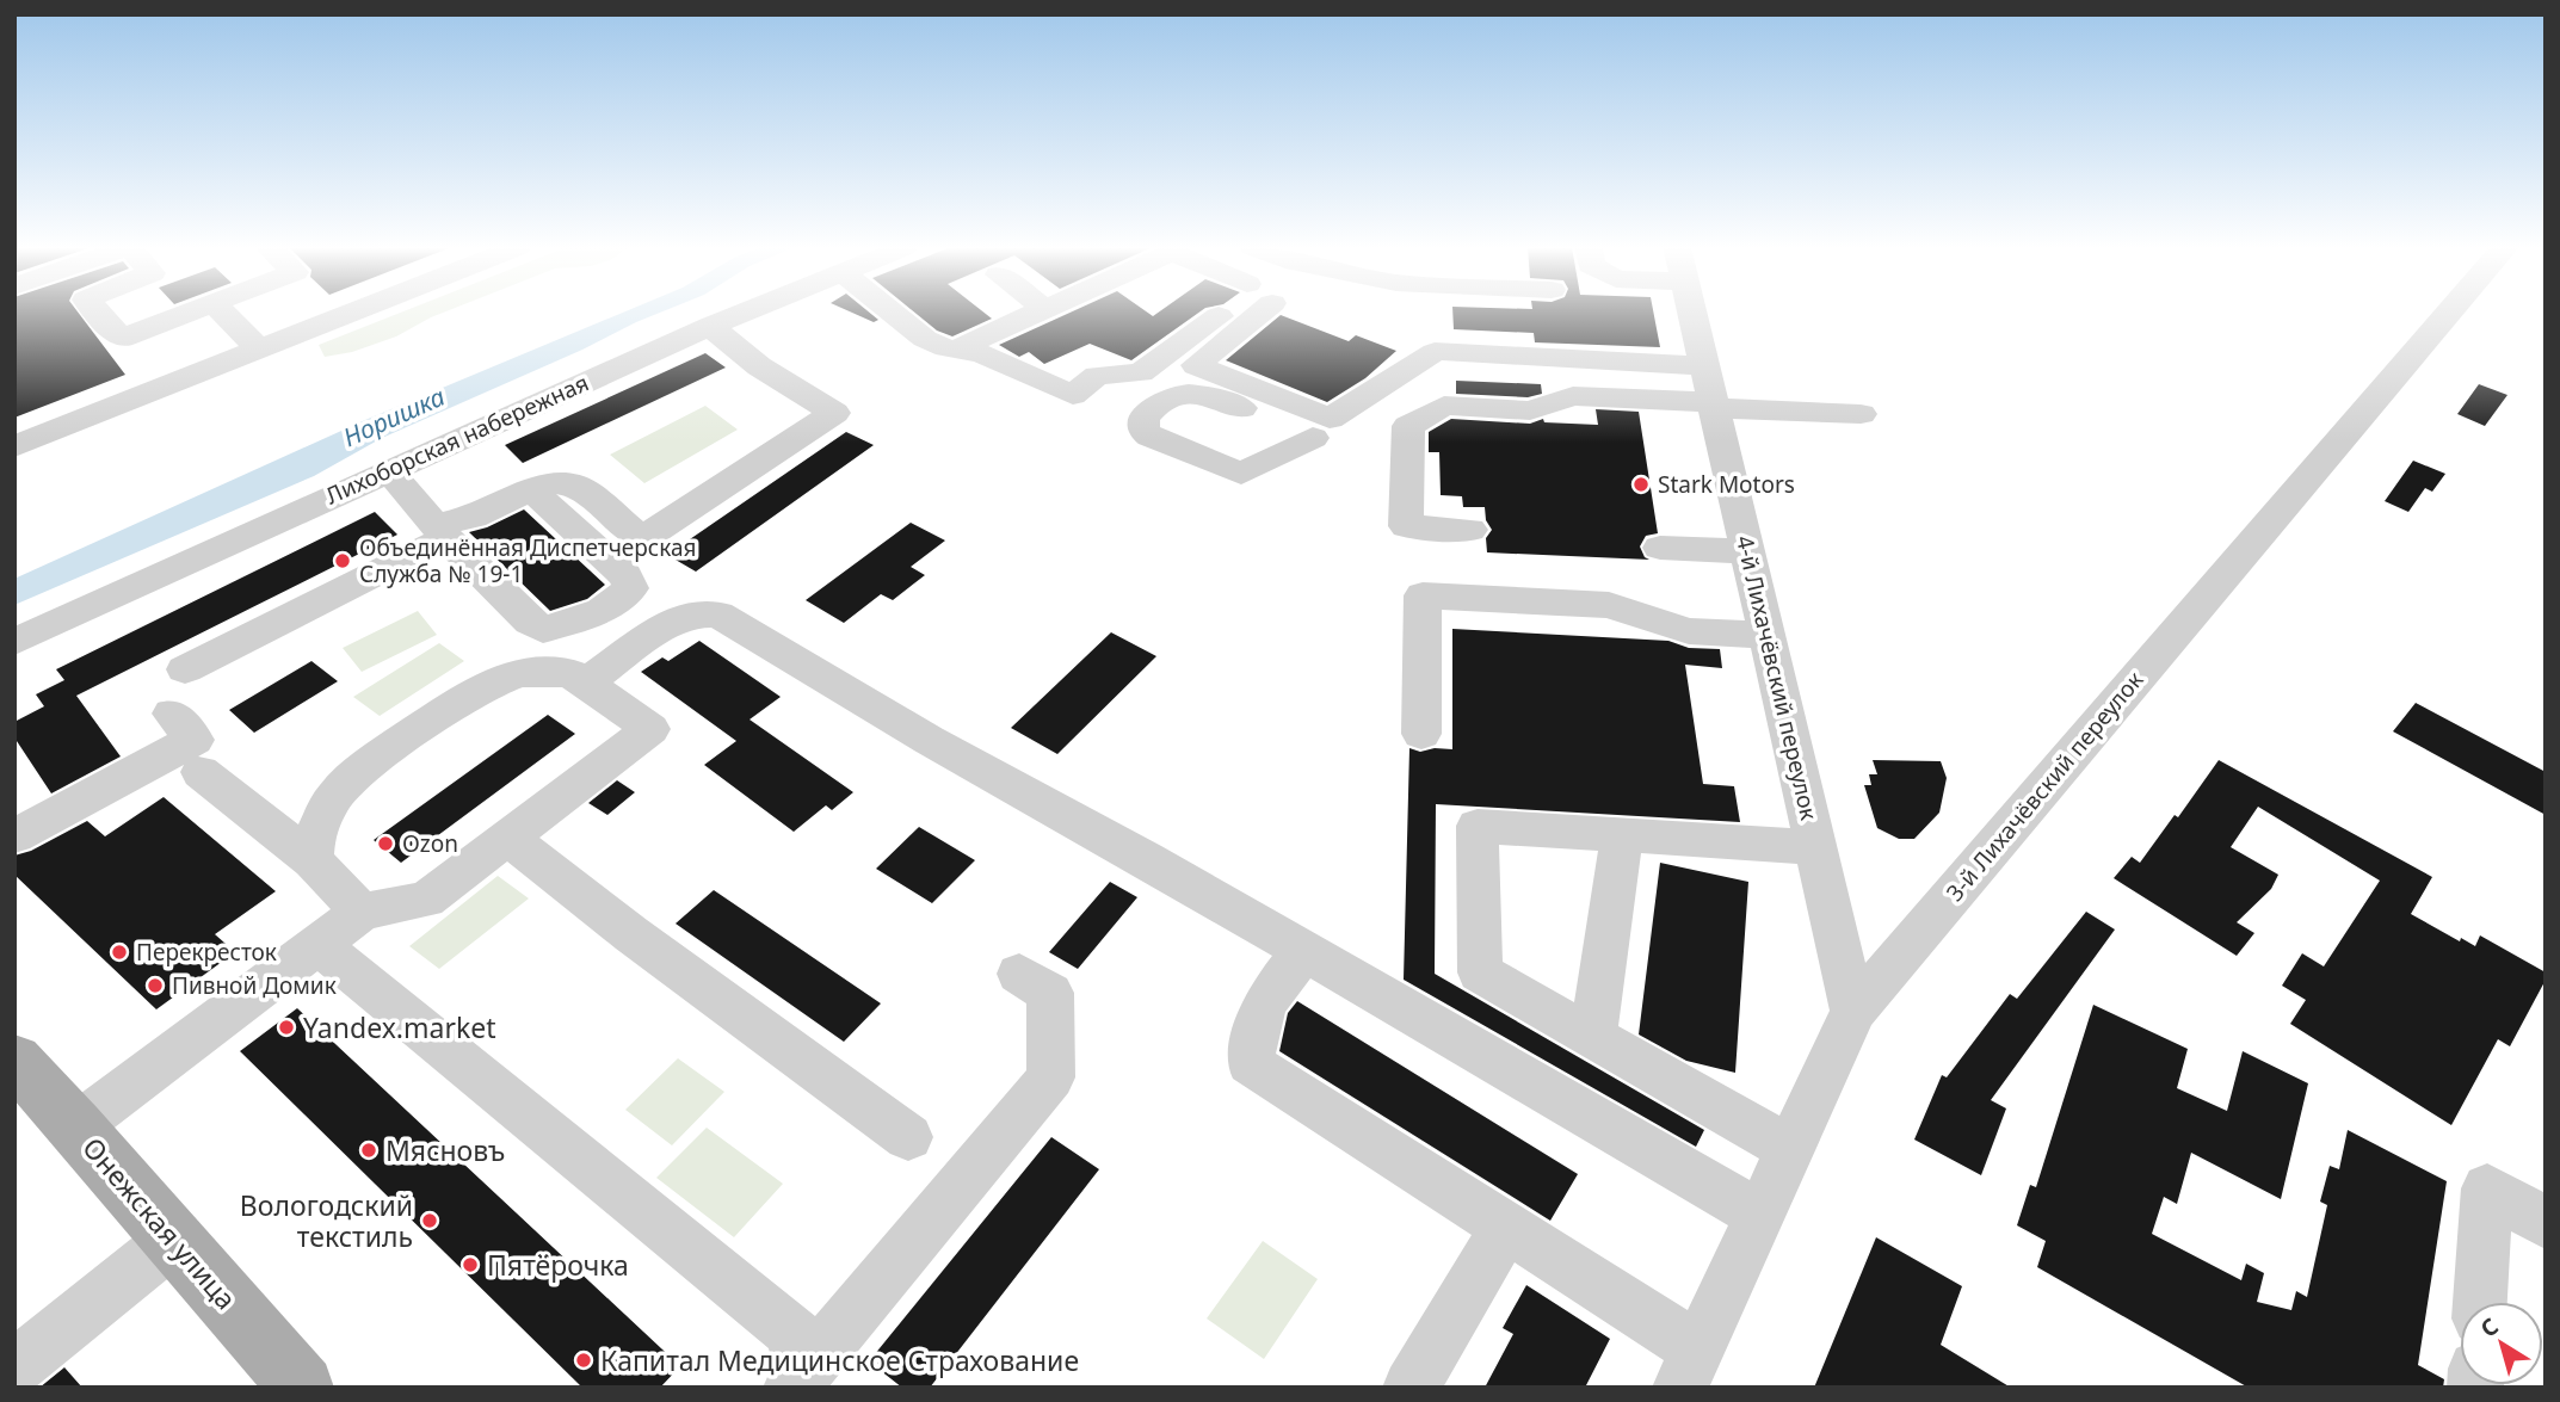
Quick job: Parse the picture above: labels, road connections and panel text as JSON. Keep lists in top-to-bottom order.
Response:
{
  "streets": {
    "main road": ["Онежская улица"],
    "street": ["Лихоборская набережная", "4-й Лихачёвский переулок", "3-й Лихачёвский переулок"]
  },
  "crossings": [
    ["4-й Лихачёвский переулок", "3-й Лихачёвский переулок"]
  ],
  "water": ["Норишка"],
  "places": [
    "Stark Motors",
    "Объединённая Диспетчерская Служба № 19-1",
    "Ozon",
    "Перекресток",
    "Пивной Домик",
    "Yandex.market",
    "Мясновъ",
    "Вологодский текстиль",
    "Пятёрочка",
    "Капитал Медицинское Страхование"
  ],
  "north": "top left"
}
